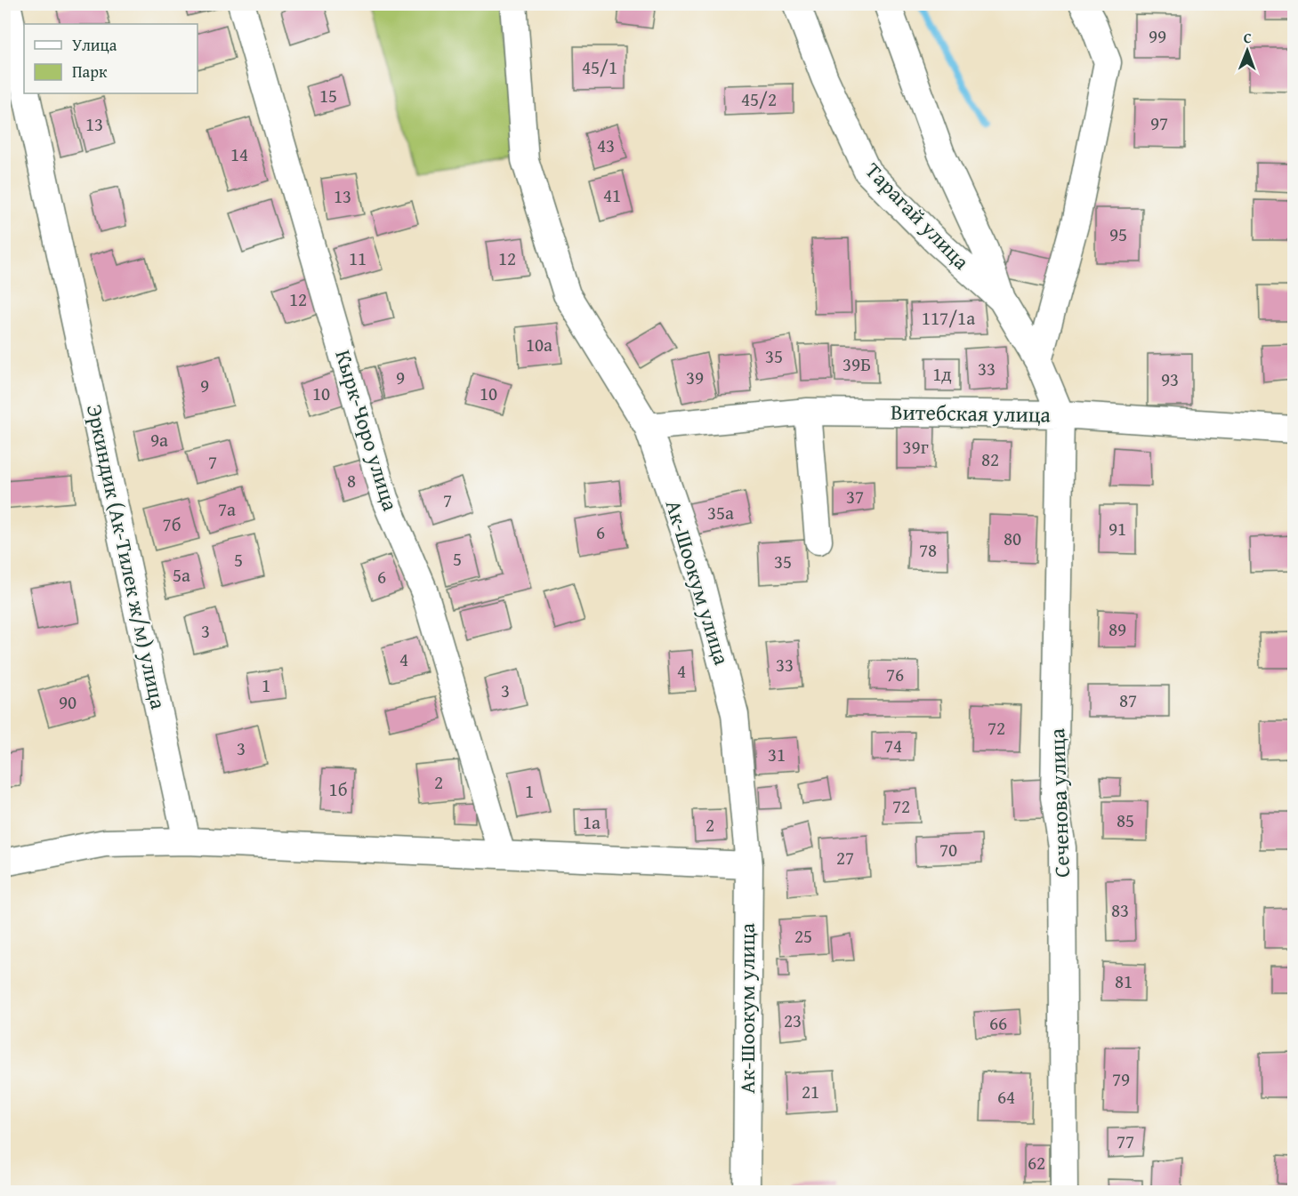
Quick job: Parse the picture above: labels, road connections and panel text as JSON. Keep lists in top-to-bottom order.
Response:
{
  "streets": {
    "street": [
      "Тарагай улица",
      "Витебская улица",
      "Кырк-Чоро улица",
      "Эркиндик (Ак-Тилек ж/м) улица",
      "Ак-Шоокум улица",
      "Сеченова улица"
    ]
  },
  "crossings": [
    ["Тарагай улица", "Витебская улица"],
    ["Тарагай улица", "Сеченова улица"],
    ["Витебская улица", "Ак-Шоокум улица"],
    ["Витебская улица", "Сеченова улица"]
  ],
  "house_numbers": [
    "99",
    "45/1",
    "15",
    "45/2",
    "97",
    "13",
    "43",
    "14",
    "41",
    "13",
    "95",
    "11",
    "12",
    "12",
    "117/1а",
    "10а",
    "35",
    "39Б",
    "33",
    "1д",
    "9",
    "39",
    "93",
    "9",
    "10",
    "10",
    "9а",
    "39г",
    "82",
    "7",
    "8",
    "37",
    "7",
    "7а",
    "35а",
    "7б",
    "91",
    "6",
    "80",
    "78",
    "5",
    "5",
    "35",
    "5а",
    "6",
    "89",
    "3",
    "4",
    "33",
    "4",
    "76",
    "1",
    "3",
    "87",
    "90",
    "72",
    "74",
    "3",
    "31",
    "2",
    "1б",
    "1",
    "72",
    "85",
    "1а",
    "2",
    "70",
    "27",
    "83",
    "25",
    "81",
    "23",
    "66",
    "79",
    "21",
    "64",
    "77",
    "62"
  ],
  "legend": ["Улица", "Парк"],
  "north": "top"
}
